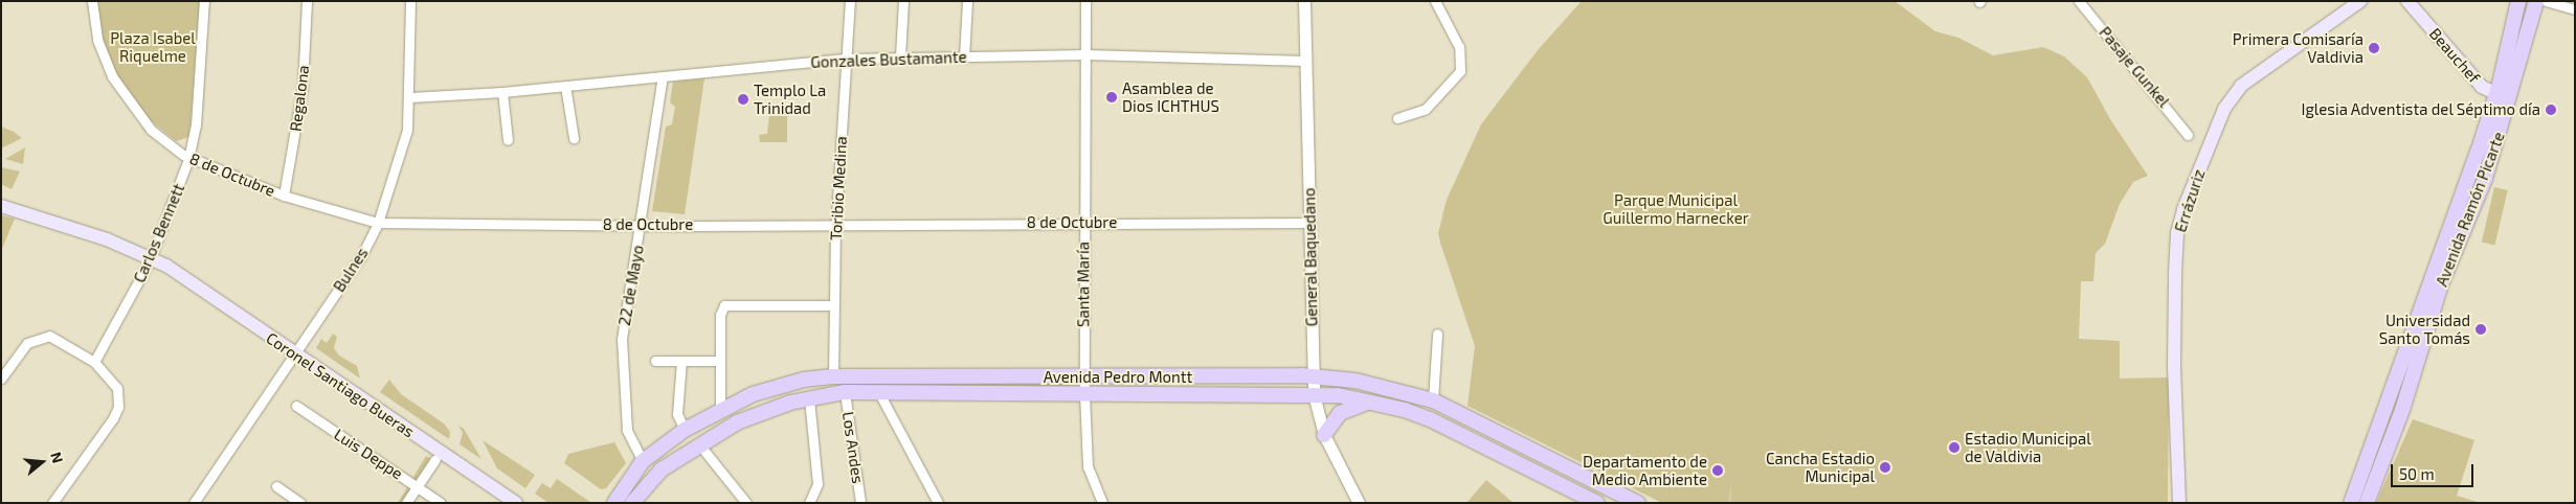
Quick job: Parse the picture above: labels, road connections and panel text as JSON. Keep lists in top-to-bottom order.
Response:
{
  "streets": {
    "main road": [
      "Beauchef",
      "Errázuriz",
      "Avenida Ramón Picarte",
      "Avenida Pedro Montt",
      "Coronel Santiago Bueras"
    ],
    "street": [
      "Gonzales Bustamante",
      "Pasaje Gunkel",
      "Regalona",
      "8 de Octubre",
      "Toribio Medina",
      "Carlos Bennett",
      "General Baquedano",
      "Bulnes",
      "Santa María",
      "22 de Mayo",
      "Los Andes",
      "Luis Deppe"
    ]
  },
  "crossings": [
    ["Beauchef", "Avenida Ramón Picarte"],
    ["Gonzales Bustamante", "Toribio Medina"],
    ["Gonzales Bustamante", "General Baquedano"],
    ["Gonzales Bustamante", "Bulnes"],
    ["Gonzales Bustamante", "Santa María"],
    ["Gonzales Bustamante", "22 de Mayo"],
    ["Regalona", "8 de Octubre"],
    ["8 de Octubre", "Toribio Medina"],
    ["8 de Octubre", "Carlos Bennett"],
    ["8 de Octubre", "General Baquedano"],
    ["8 de Octubre", "Bulnes"],
    ["8 de Octubre", "Santa María"],
    ["8 de Octubre", "22 de Mayo"],
    ["Toribio Medina", "Avenida Pedro Montt"],
    ["Carlos Bennett", "Coronel Santiago Bueras"],
    ["General Baquedano", "Avenida Pedro Montt"],
    ["Bulnes", "Coronel Santiago Bueras"],
    ["Santa María", "Avenida Pedro Montt"],
    ["22 de Mayo", "Avenida Pedro Montt"],
    ["Avenida Pedro Montt", "Los Andes"]
  ],
  "parks": ["Plaza Isabel Riquelme", "Parque Municipal Guillermo Harnecker"],
  "places": [
    "Primera Comisaría Valdivia",
    "Asamblea de Dios ICHTHUS",
    "Templo La Trinidad",
    "Iglesia Adventista del Séptimo día",
    "Universidad Santo Tomás",
    "Estadio Municipal de Valdivia",
    "Cancha Estadio Municipal",
    "Departamento de Medio Ambiente"
  ],
  "scale_bar": "50 m",
  "north": "right"
}
